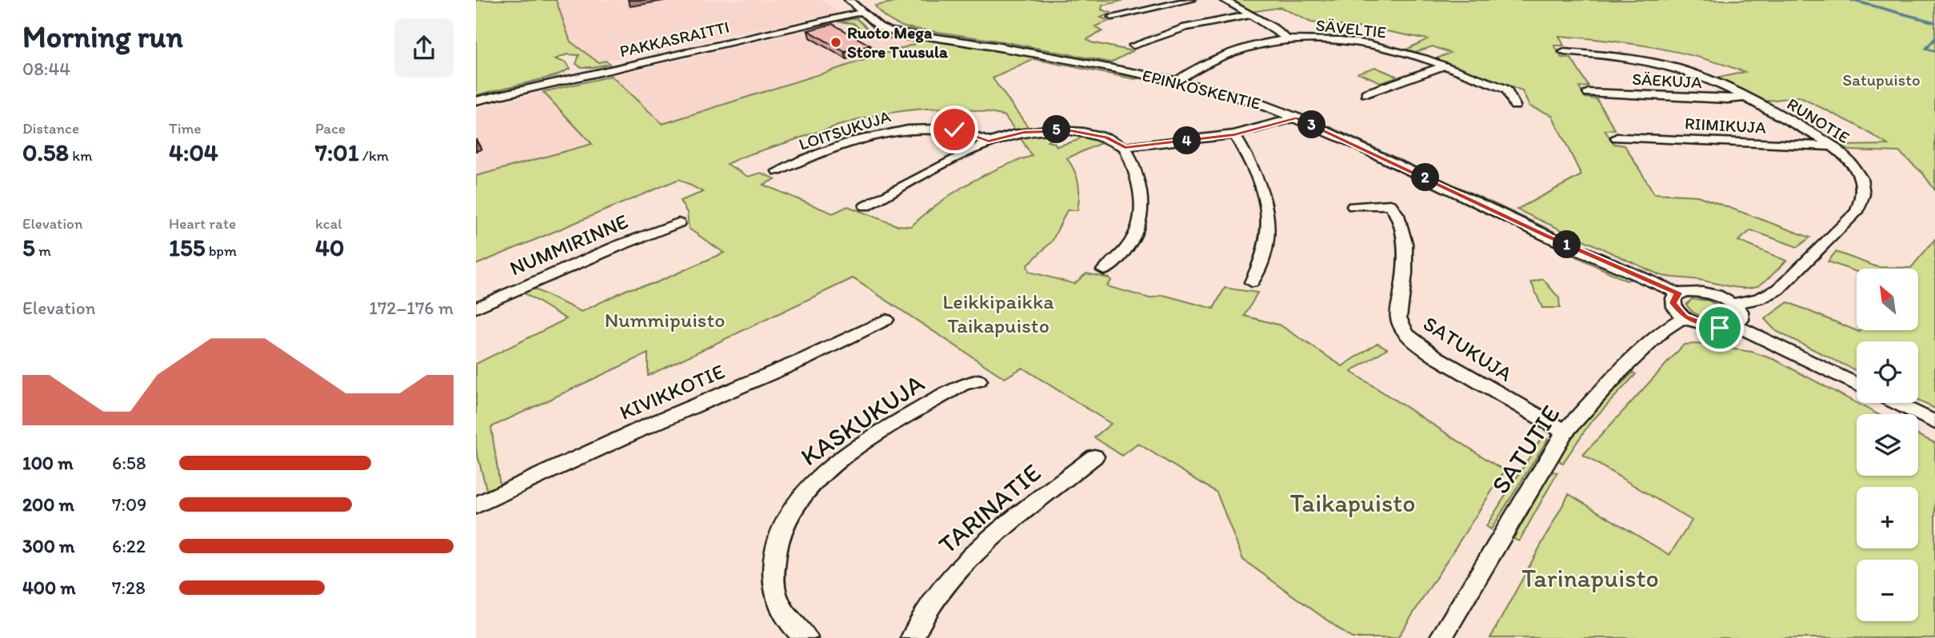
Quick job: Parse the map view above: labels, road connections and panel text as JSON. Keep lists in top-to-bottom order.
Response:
{
  "streets": {
    "street": [
      "SÄVELTIE",
      "PAKKASRAITTI",
      "SÄEKUJA",
      "EPINKOSKENTIE",
      "RUNOTIE",
      "RIIMIKUJA",
      "LOITSUKUJA",
      "NUMMIRINNE",
      "SATUKUJA",
      "KIVIKKOTIE",
      "KASKUKUJA",
      "SATUTIE",
      "TARINATIE"
    ]
  },
  "crossings": [
    ["SÄVELTIE", "EPINKOSKENTIE"],
    ["PAKKASRAITTI", "EPINKOSKENTIE"],
    ["SÄEKUJA", "RUNOTIE"],
    ["EPINKOSKENTIE", "RUNOTIE"],
    ["RUNOTIE", "RIIMIKUJA"],
    ["SATUKUJA", "SATUTIE"]
  ],
  "parks": [
    "Satupuisto",
    "Leikkipaikka Taikapuisto",
    "Nummipuisto",
    "Taikapuisto",
    "Tarinapuisto"
  ],
  "places": ["Ruoto Mega Store Tuusula"],
  "north": "top left",
  "page": {
    "heading": ["Morning run", "08:44"],
    "stats": [
      ["Distance", "0.58 km"],
      ["Time", "4:04"],
      ["Pace", "7:01 /km"],
      ["Elevation", "5 m"],
      ["Heart rate", "155 bpm"],
      ["kcal", "40"]
    ],
    "pins": [
      "3",
      "5",
      "4",
      "2",
      "1"
    ],
    "map_buttons": ["+", "−"],
    "chart": ["Elevation", "172–176 m"],
    "list": [
      {
        "name": "100 m",
        "note": "6:58"
      },
      {
        "name": "200 m",
        "note": "7:09"
      },
      {
        "name": "300 m",
        "note": "6:22"
      },
      {
        "name": "400 m",
        "note": "7:28"
      }
    ]
  }
}
